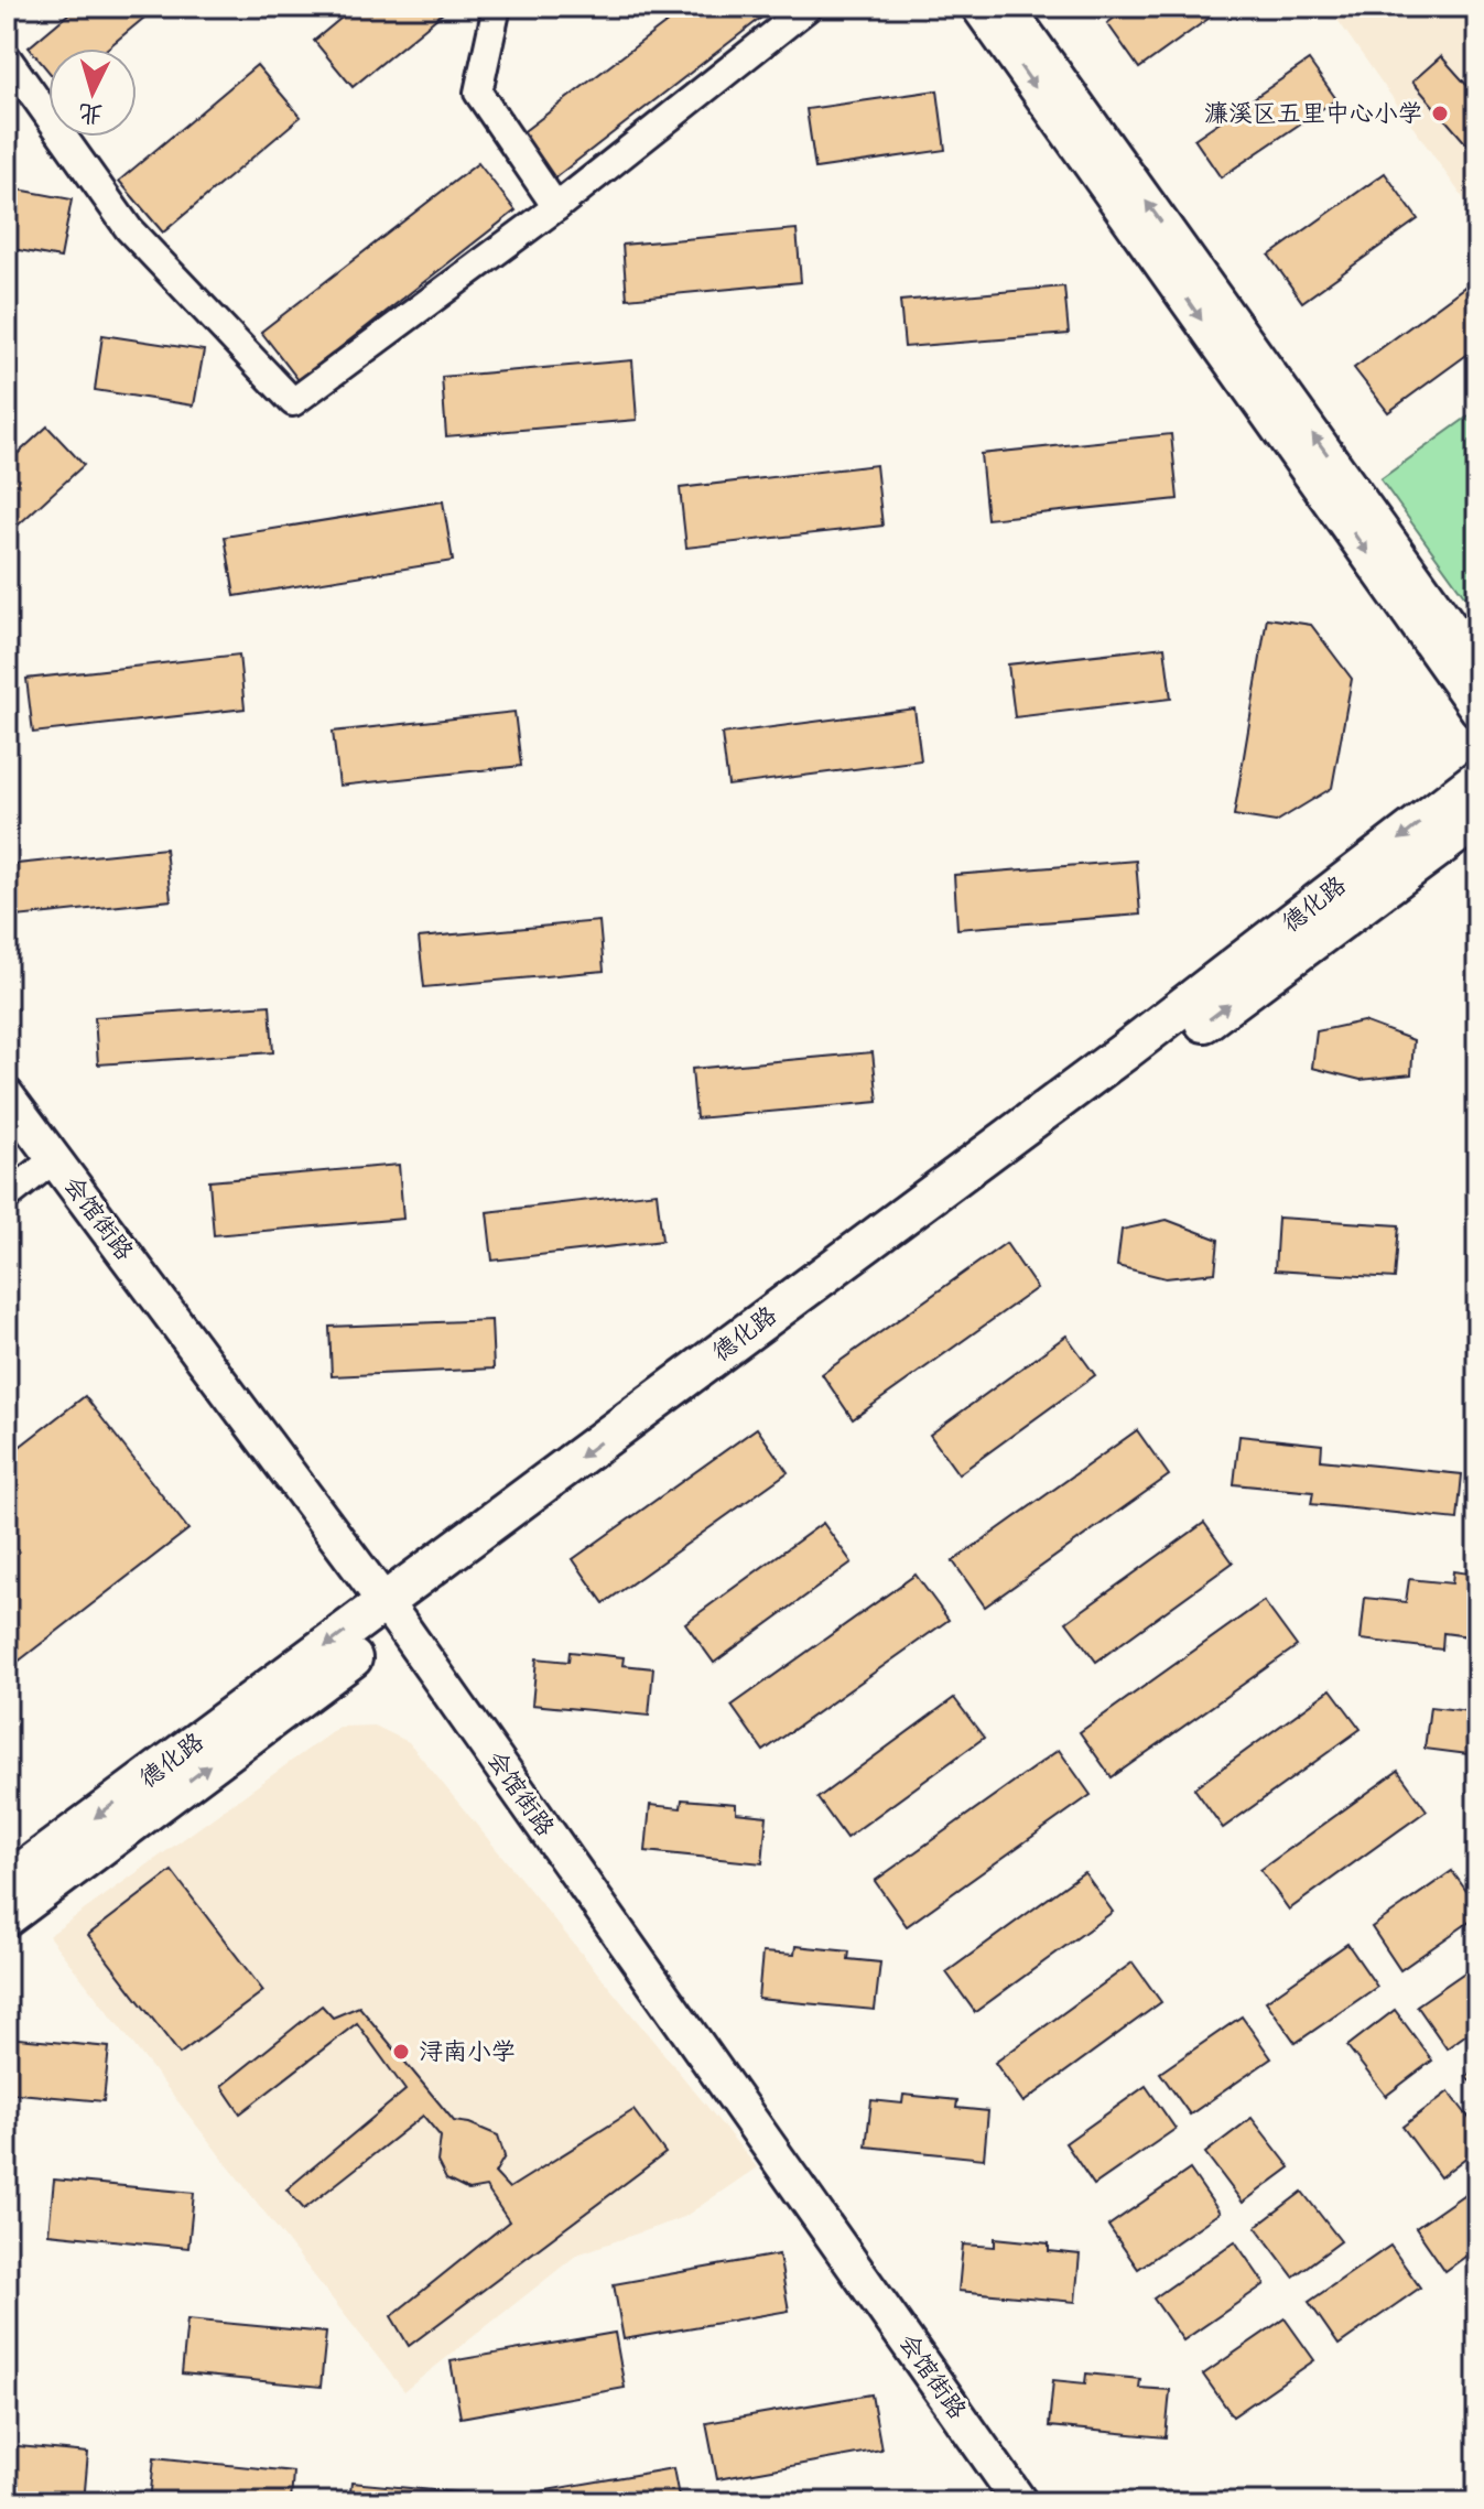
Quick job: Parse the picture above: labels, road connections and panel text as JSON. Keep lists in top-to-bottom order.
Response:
{
  "streets": {
    "main road": ["德化路"],
    "street": ["会馆街路"]
  },
  "crossings": [
    ["德化路", "会馆街路"]
  ],
  "places": ["濂溪区五里中心小学", "浔南小学"],
  "north": "bottom"
}
